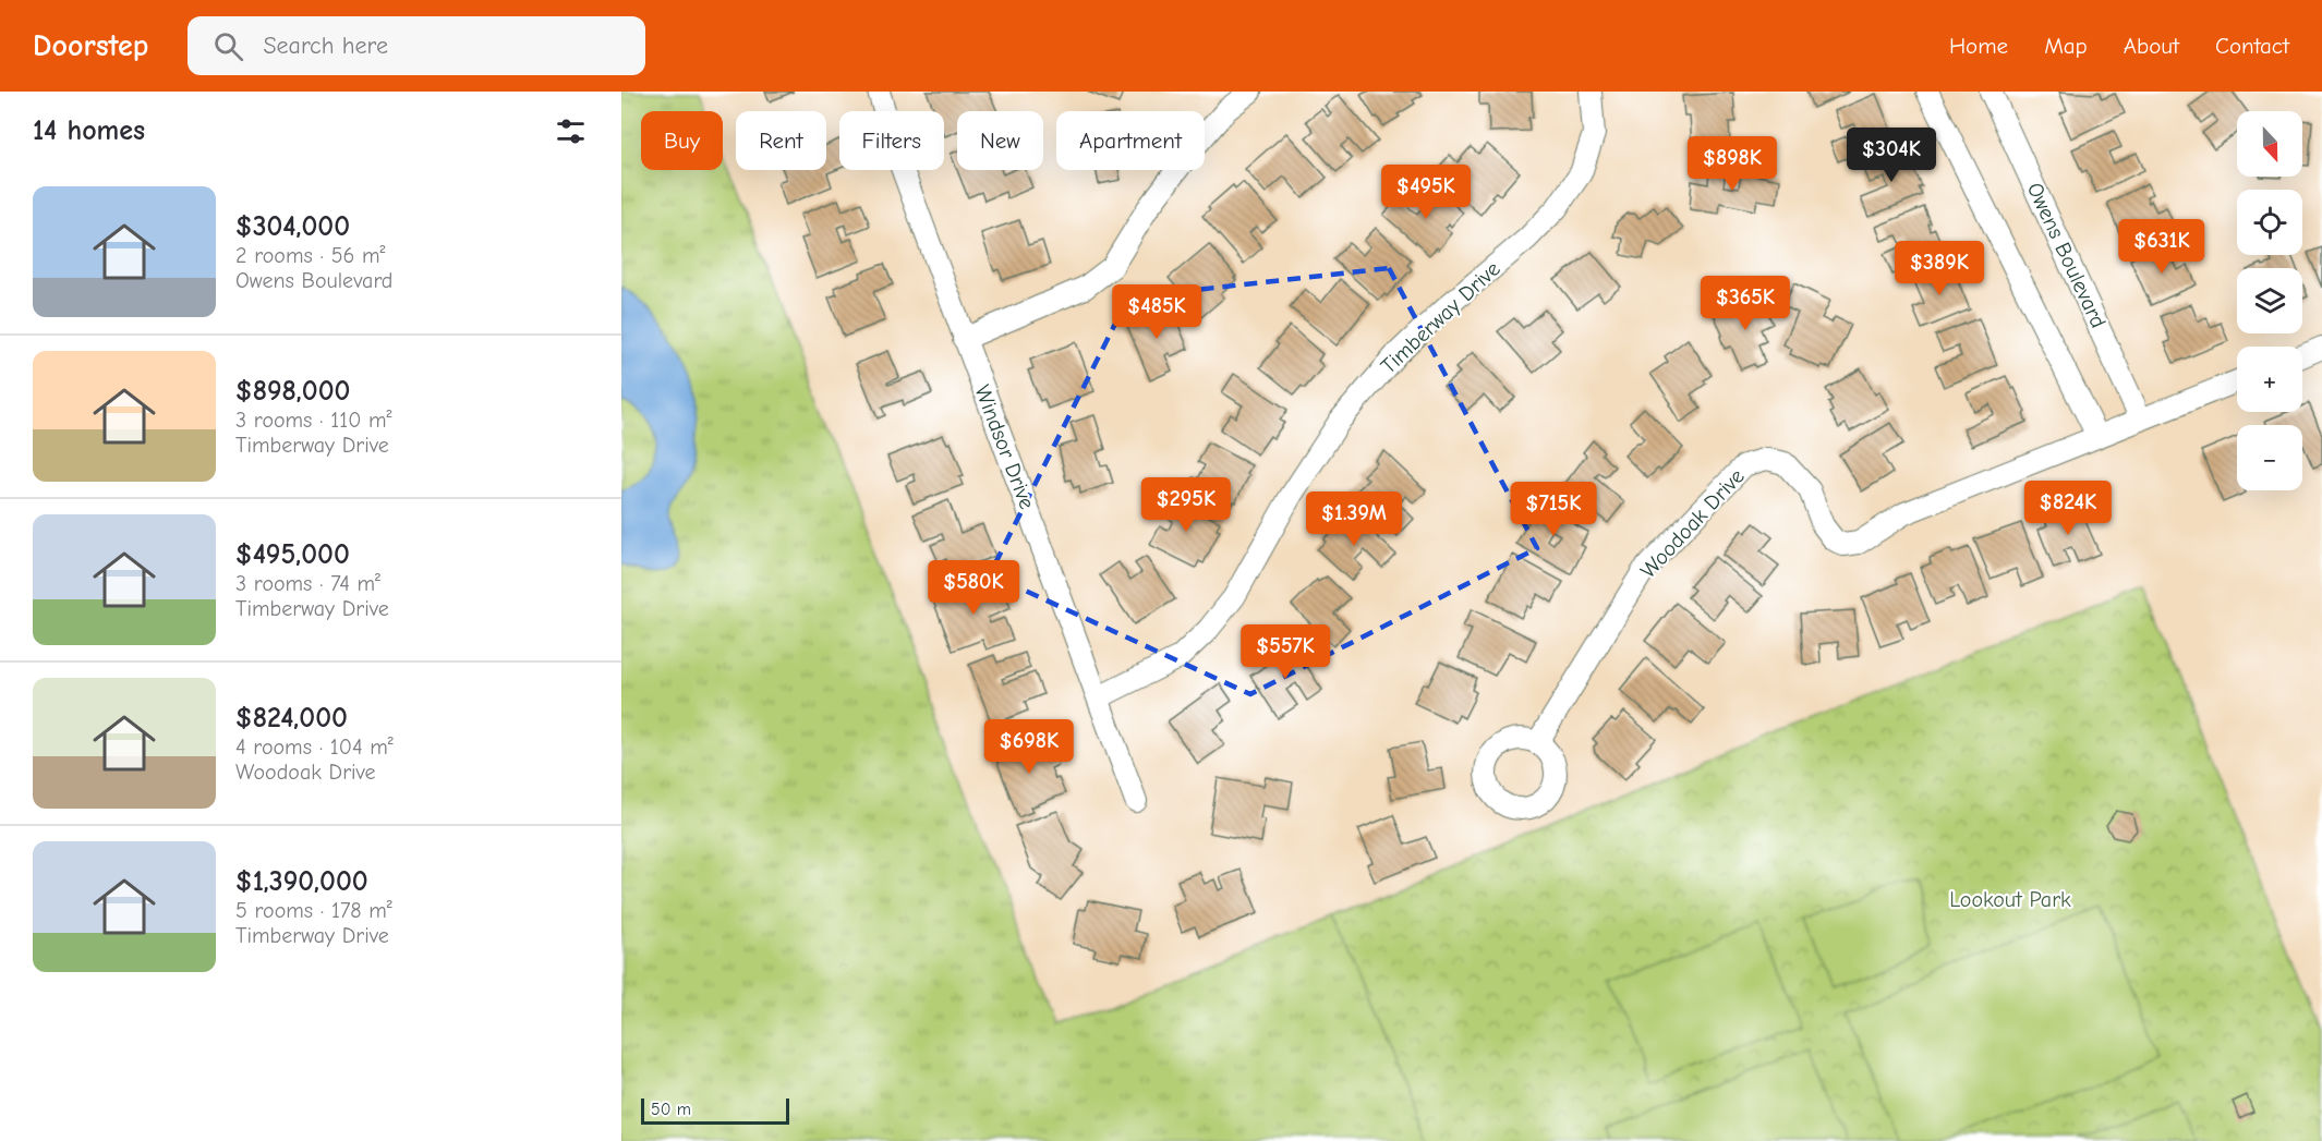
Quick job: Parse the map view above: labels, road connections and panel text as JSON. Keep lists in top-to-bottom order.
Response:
{
  "streets": {
    "street": [
      "Owens Boulevard",
      "Timberway Drive",
      "Windsor Drive",
      "Woodoak Drive"
    ]
  },
  "crossings": [
    ["Owens Boulevard", "Woodoak Drive"],
    ["Timberway Drive", "Windsor Drive"]
  ],
  "parks": ["Lookout Park"],
  "scale_bar": "50 m",
  "north": "bottom",
  "page": {
    "header": "Doorstep",
    "search": "Search here",
    "nav": [
      "Home",
      "Map",
      "About",
      "Contact"
    ],
    "heading": "14 homes",
    "map_buttons": ["+", "−"],
    "chip": [
      "Buy",
      "Rent",
      "Filters",
      "New",
      "Apartment"
    ],
    "price": [
      "$304K",
      "$898K",
      "$495K",
      "$631K",
      "$389K",
      "$365K",
      "$485K",
      "$295K",
      "$824K",
      "$715K",
      "$1.39M",
      "$580K",
      "$557K",
      "$698K"
    ],
    "list": [
      {
        "name": "$304,000",
        "note": "2 rooms · 56 m² · Owens Boulevard"
      },
      {
        "name": "$898,000",
        "note": "3 rooms · 110 m² · Timberway Drive"
      },
      {
        "name": "$495,000",
        "note": "3 rooms · 74 m² · Timberway Drive"
      },
      {
        "name": "$824,000",
        "note": "4 rooms · 104 m² · Woodoak Drive"
      },
      {
        "name": "$1,390,000",
        "note": "5 rooms · 178 m² · Timberway Drive"
      }
    ],
    "scale": "50 m"
  }
}
